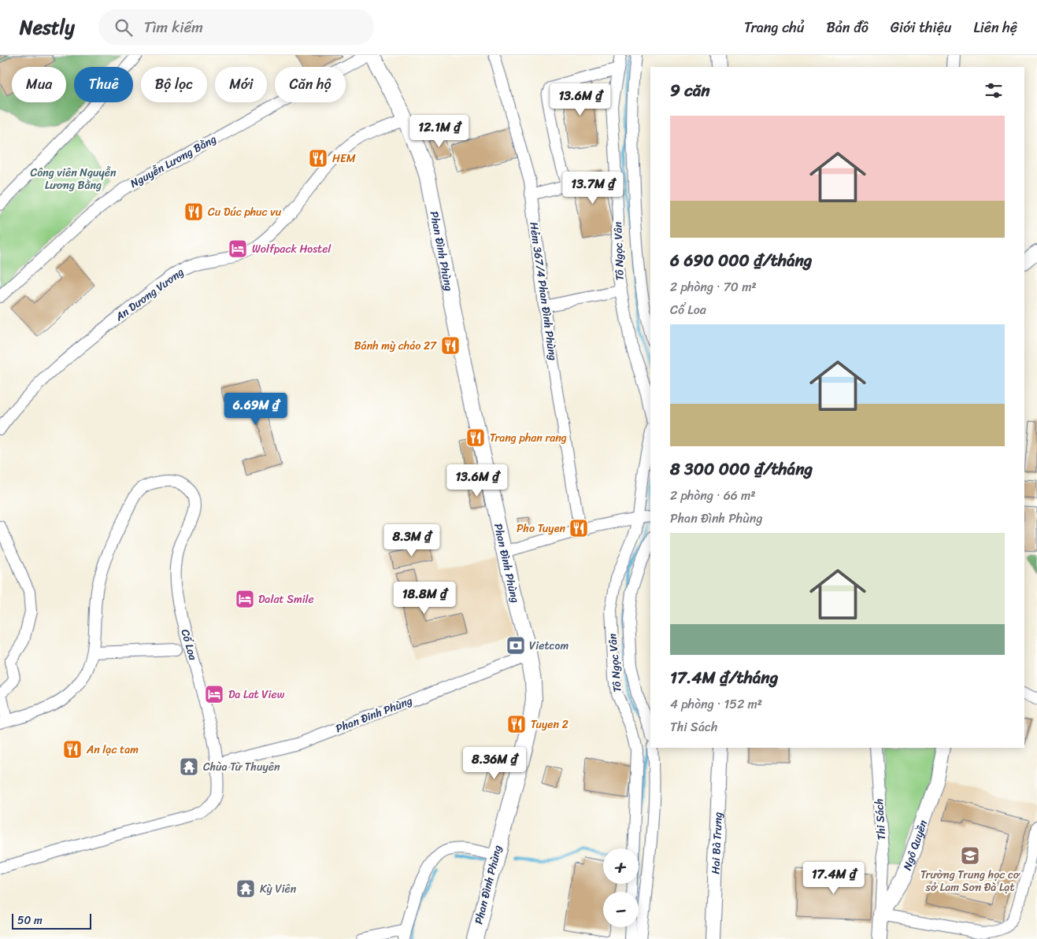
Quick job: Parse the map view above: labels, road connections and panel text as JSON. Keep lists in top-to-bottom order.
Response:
{
  "streets": {
    "main road": ["Phan Đình Phùng"],
    "street": [
      "Nguyễn Lương Bằng",
      "Tô Ngọc Vân",
      "Hẻm 367/4 Phan Đình Phùng",
      "An Dương Vương",
      "Cổ Loa",
      "Phan Đinh Phùng",
      "Thi Sách",
      "Hai Bà Trưng",
      "Ngô Quyền"
    ]
  },
  "crossings": [
    ["Phan Đình Phùng", "An Dương Vương"],
    ["Phan Đình Phùng", "Phan Đinh Phùng"],
    ["Cổ Loa", "Phan Đinh Phùng"],
    ["Thi Sách", "Ngô Quyền"]
  ],
  "parks": ["Công viên Nguyễn Lương Bằng"],
  "places": {
    "restaurant": [
      "HEM",
      "Cu Dúc phuc vu",
      "Bánh mỳ chảo 27",
      "Trang phan rang",
      "Pho Tuyen",
      "Tuyen 2",
      "An lạc tam"
    ],
    "hotel": ["Wolfpack Hostel", "Dalat Smile", "Da Lat View"],
    "bank": ["Vietcom"],
    "temple": ["Chùa Từ Thuyên", "Kỳ Viên"],
    "school or university": ["Trường Trung học cơ sở Lam Sơn Đà Lạt"]
  },
  "scale_bar": "50 m",
  "page": {
    "header": "Nestly",
    "search": "Tìm kiếm",
    "nav": [
      "Trang chủ",
      "Bản đồ",
      "Giới thiệu",
      "Liên hệ"
    ],
    "chip": [
      "Mua",
      "Thuê",
      "Bộ lọc",
      "Mới",
      "Căn hộ"
    ],
    "heading": "9 căn",
    "price": [
      "13.6M ₫",
      "12.1M ₫",
      "13.7M ₫",
      "6.69M ₫",
      "13.6M ₫",
      "8.3M ₫",
      "18.8M ₫",
      "8.36M ₫",
      "17.4M ₫"
    ],
    "list": [
      {
        "name": "6 690 000 ₫/tháng",
        "note": "2 phòng · 70 m² · Cổ Loa"
      },
      {
        "name": "8 300 000 ₫/tháng",
        "note": "2 phòng · 66 m² · Phan Đình Phùng"
      },
      {
        "name": "17.4M ₫/tháng",
        "note": "4 phòng · 152 m² · Thi Sách"
      }
    ],
    "map_buttons": ["+", "−"],
    "scale": "50 m"
  }
}
